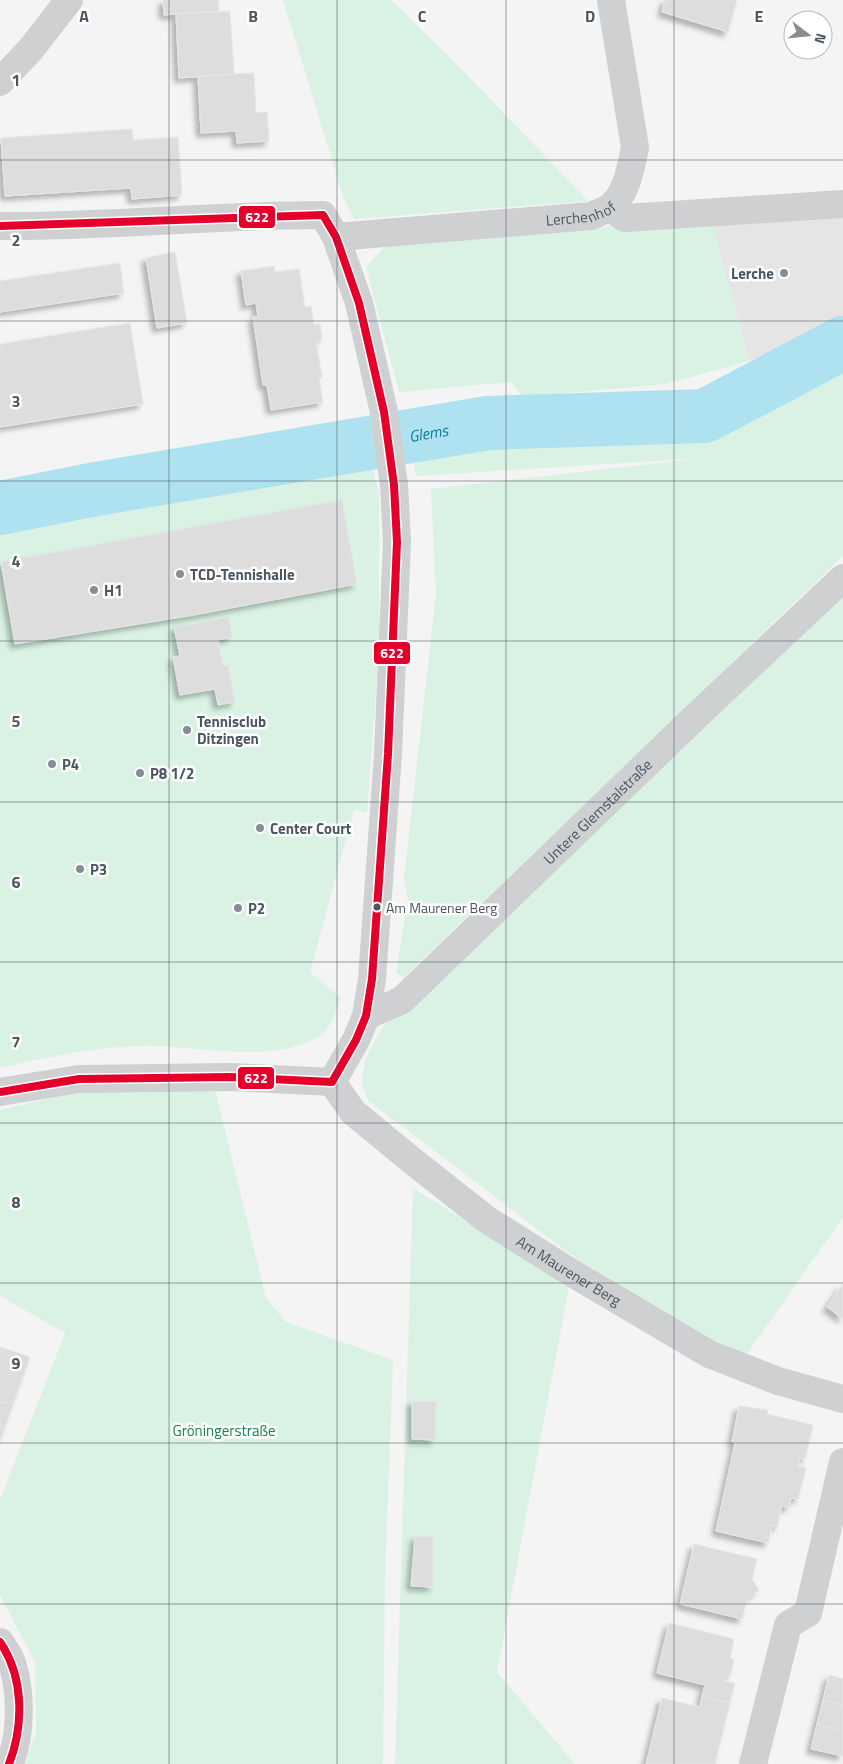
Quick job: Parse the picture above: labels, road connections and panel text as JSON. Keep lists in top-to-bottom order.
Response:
{
  "streets": {
    "street": ["Lerchenhof", "Untere Glemstalstraße", "Am Maurener Berg"]
  },
  "water": ["Glems"],
  "parks": ["Gröningerstraße"],
  "places": [
    "Lerche",
    "TCD-Tennishalle",
    "H1",
    "Tennisclub Ditzingen",
    "P4",
    "P8 1/2",
    "Center Court",
    "P3",
    "Am Maurener Berg",
    "P2"
  ],
  "lines": ["transit line 622"],
  "north": "right",
  "grid": {
    "columns": [
      "A",
      "B",
      "C",
      "D",
      "E"
    ],
    "rows": [
      "1",
      "2",
      "3",
      "4",
      "5",
      "6",
      "7",
      "8",
      "9"
    ]
  }
}
